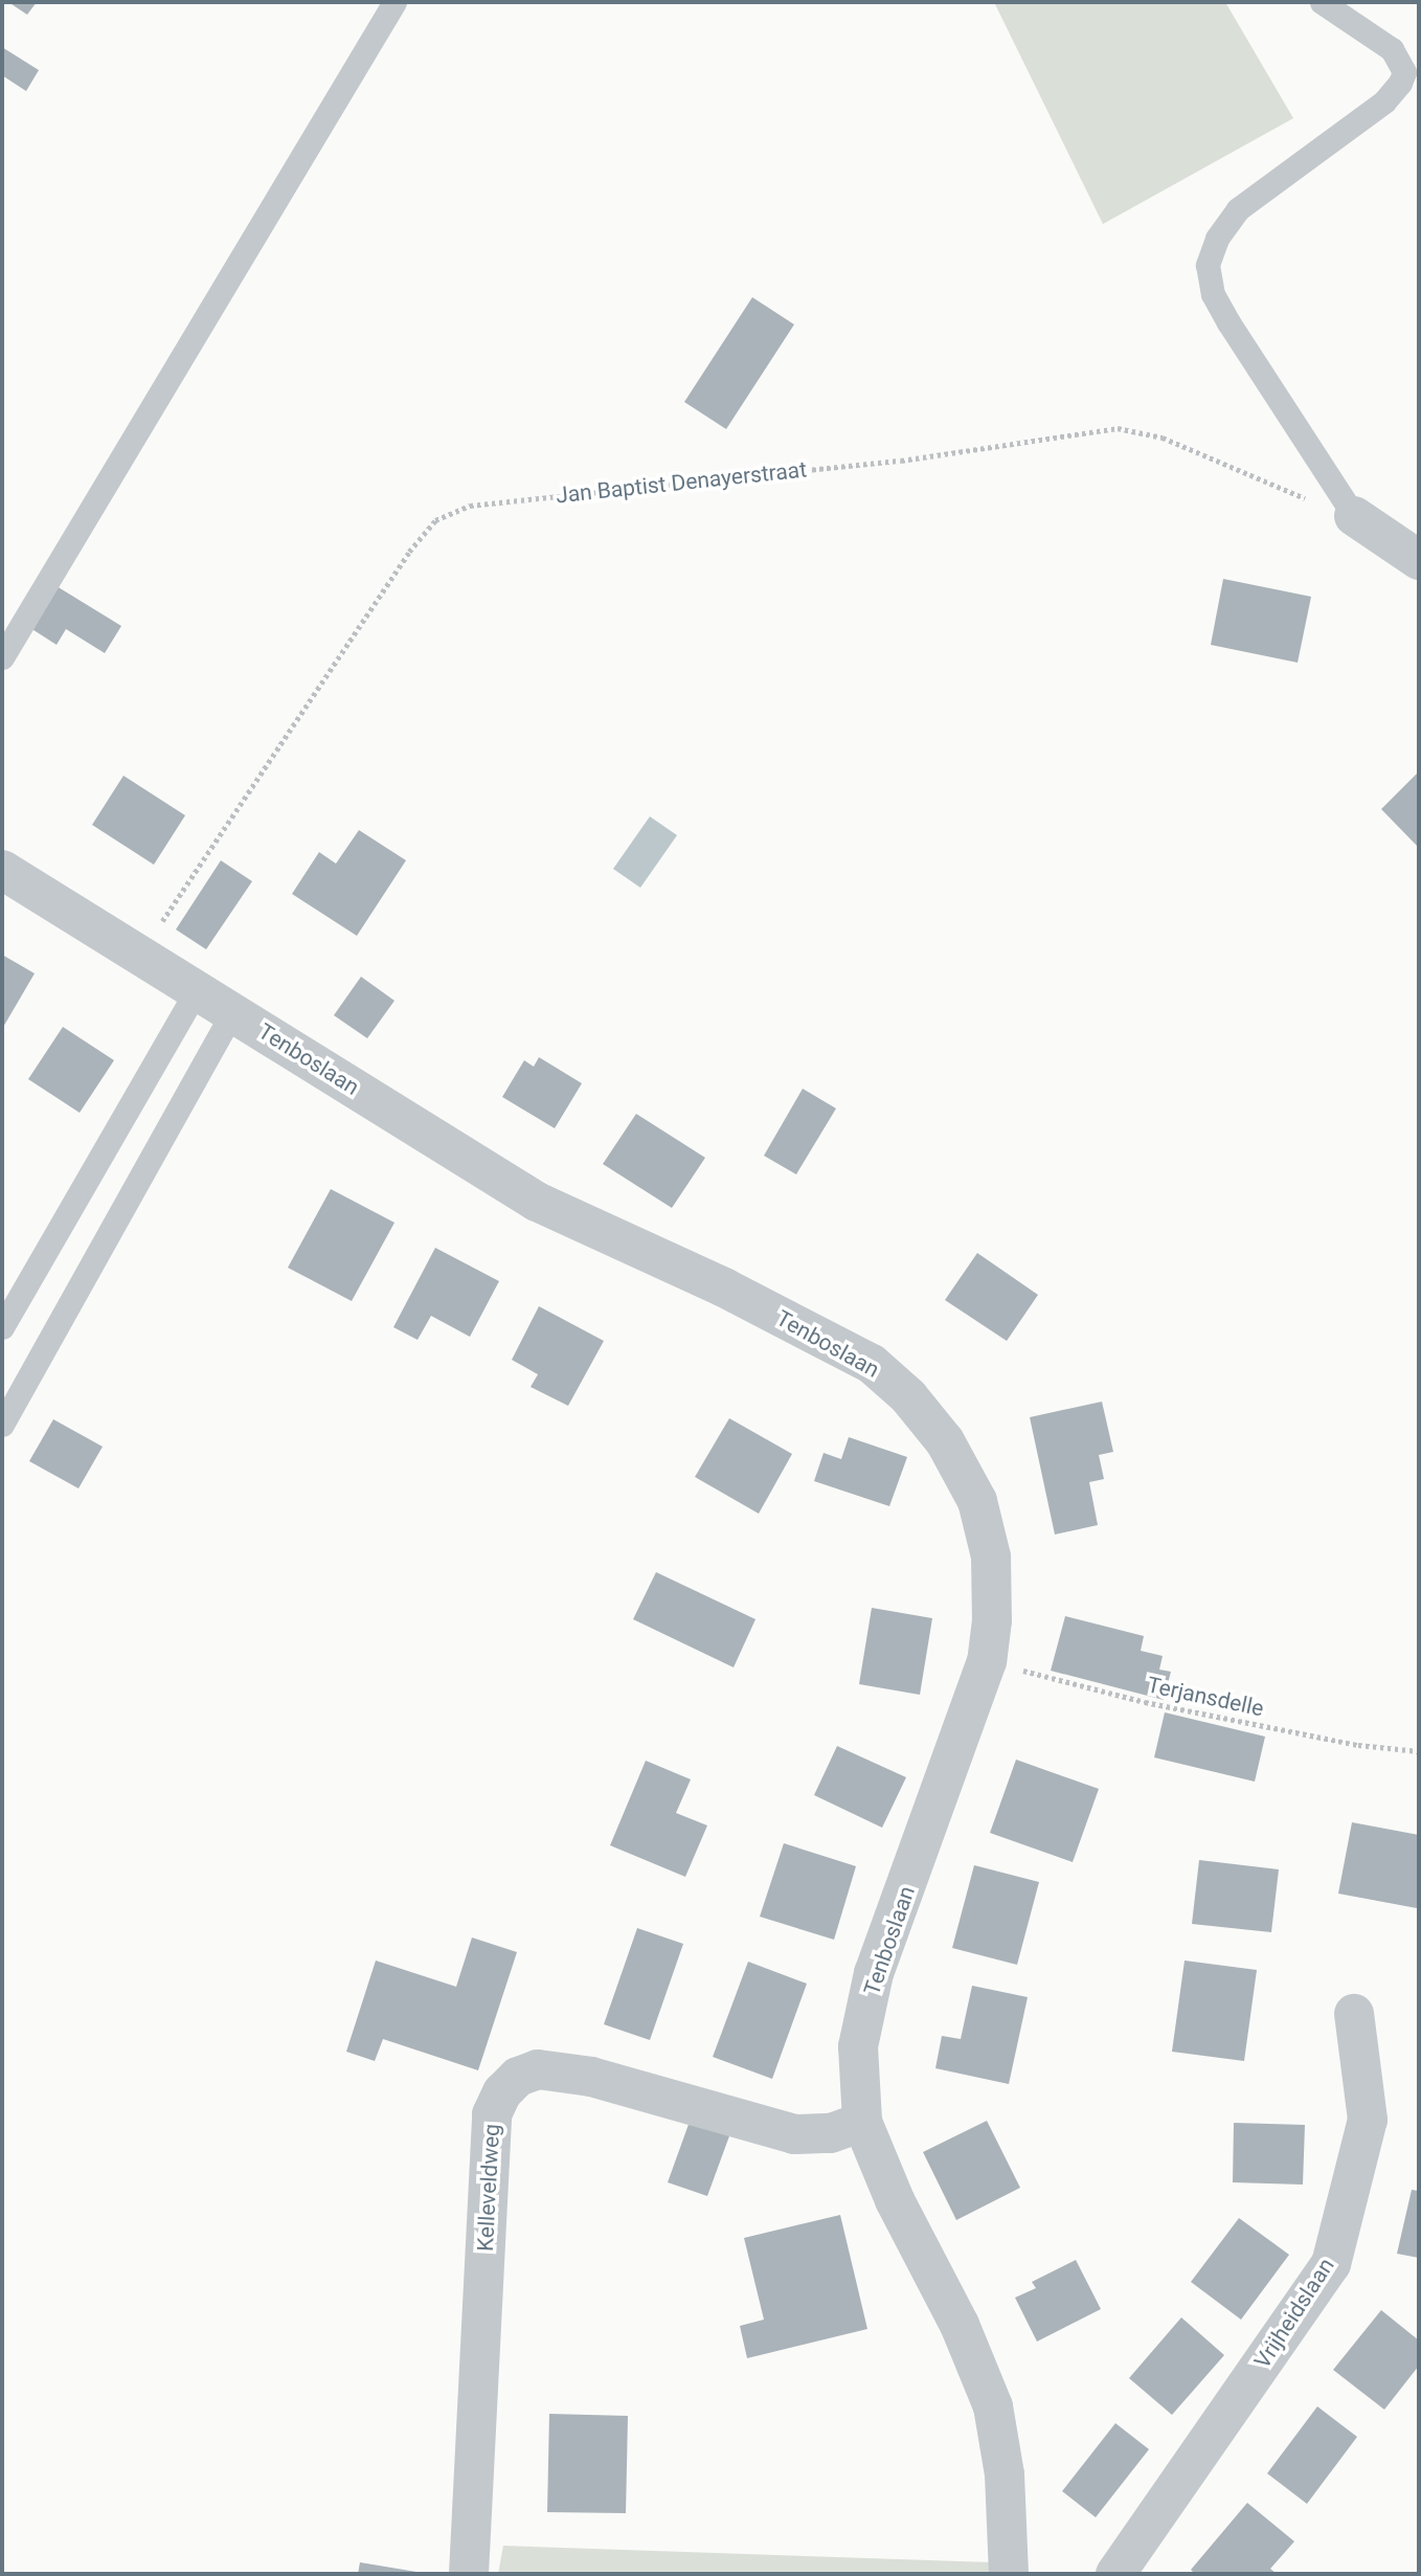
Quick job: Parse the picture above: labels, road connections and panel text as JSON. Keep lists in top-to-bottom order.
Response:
{
  "streets": {
    "street": ["Tenboslaan", "Kelleveldweg", "Vrijheidslaan"],
    "path": ["Jan Baptist Denayerstraat", "Terjansdelle"]
  },
  "crossings": [
    ["Jan Baptist Denayerstraat", "Tenboslaan"],
    ["Tenboslaan", "Terjansdelle"],
    ["Tenboslaan", "Kelleveldweg"]
  ]
}
